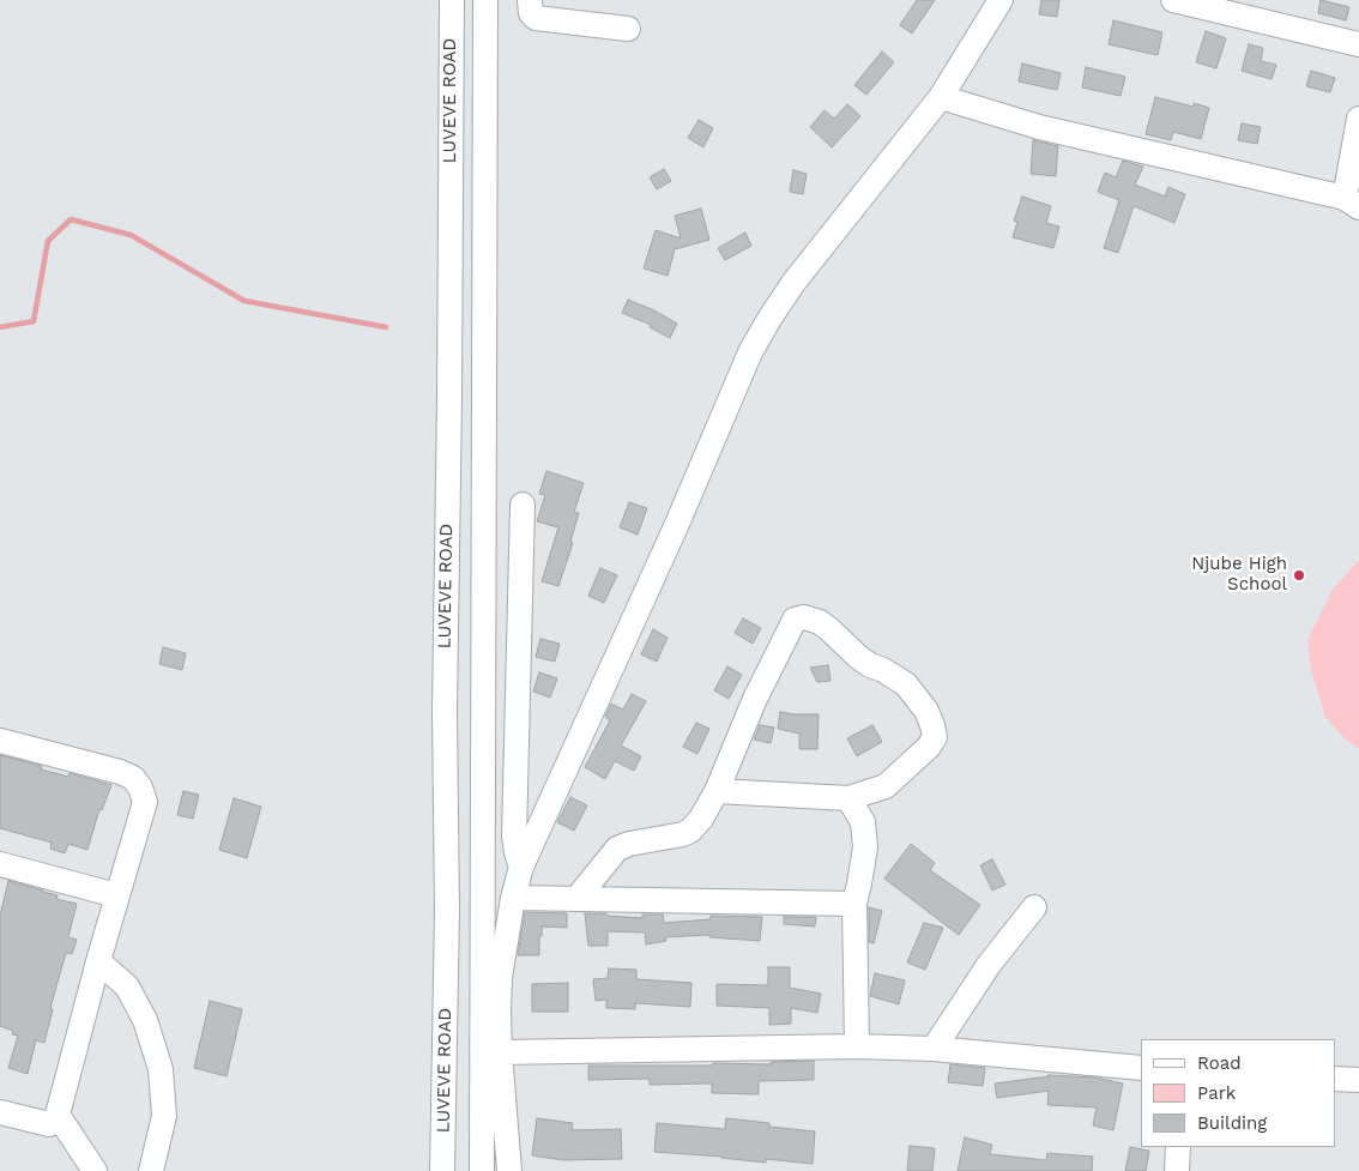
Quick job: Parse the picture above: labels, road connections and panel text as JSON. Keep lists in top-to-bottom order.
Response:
{
  "streets": {
    "street": ["LUVEVE ROAD"]
  },
  "places": ["Njube High School"],
  "legend": ["Road", "Park", "Building"]
}
